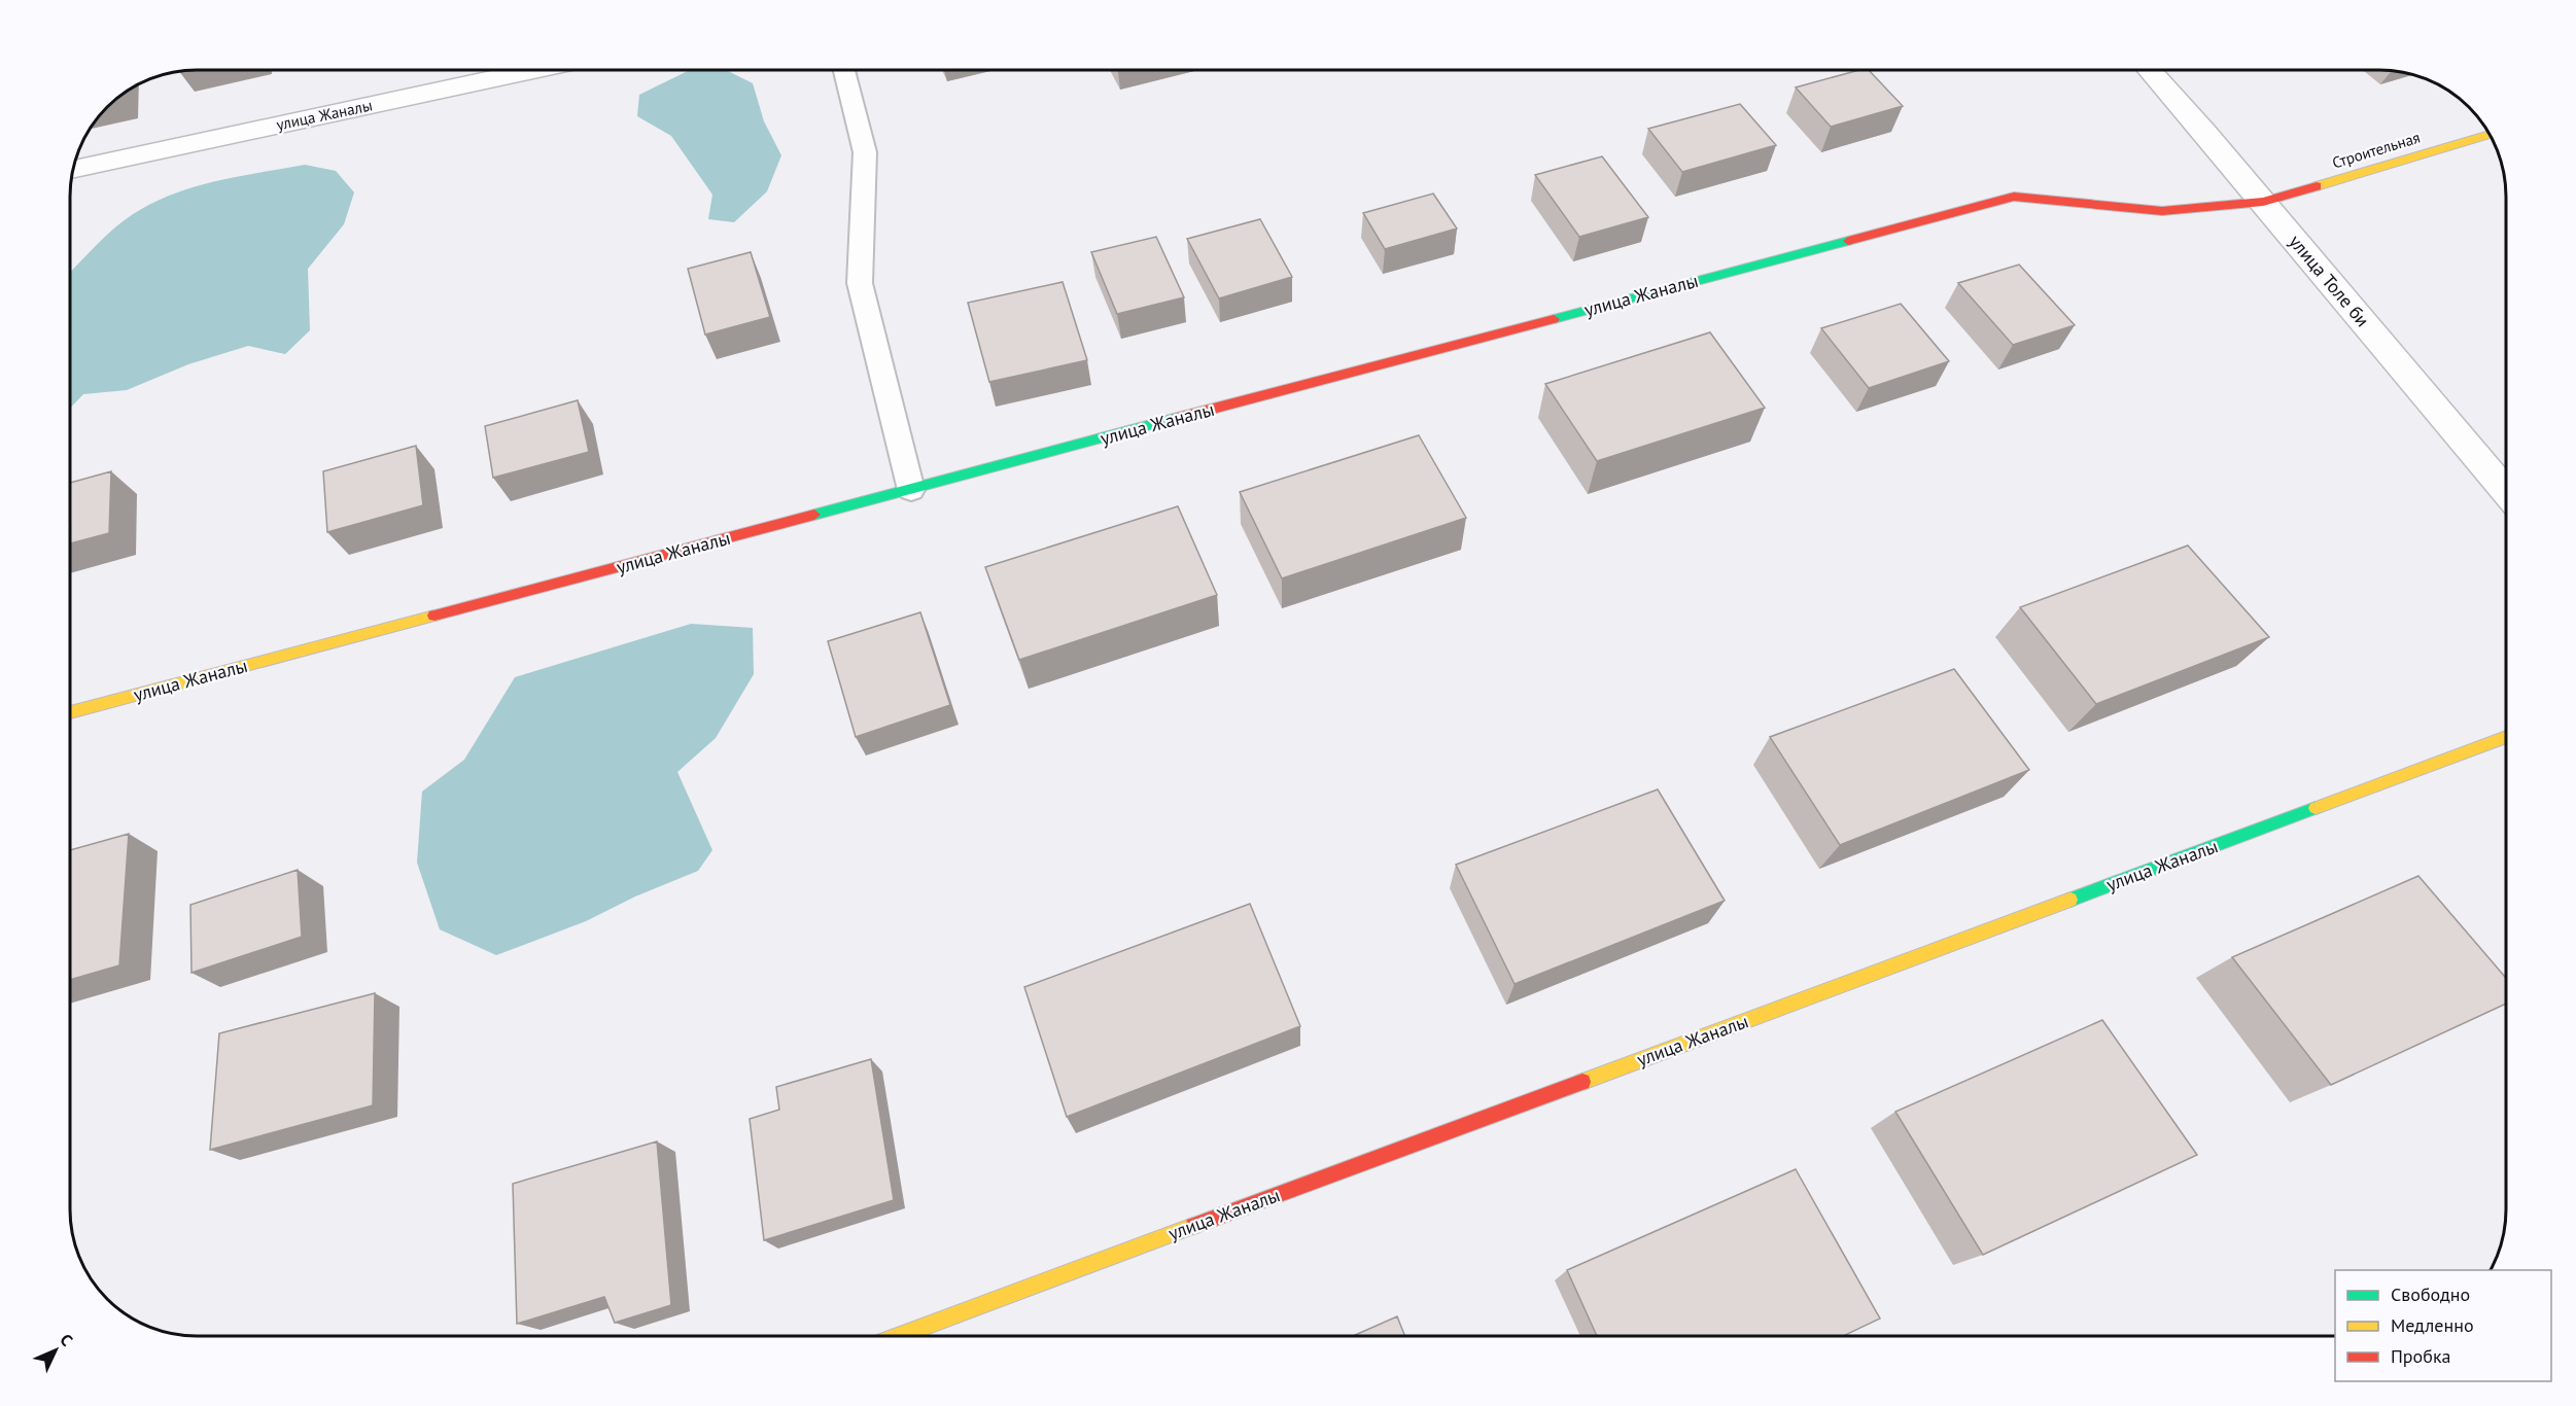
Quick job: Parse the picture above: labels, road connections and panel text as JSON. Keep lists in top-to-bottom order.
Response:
{
  "streets": {
    "street": ["улица Жаналы", "Строительная", "улица Толе би"]
  },
  "crossings": [
    ["улица Жаналы", "Строительная"],
    ["улица Жаналы", "улица Толе би"],
    ["Строительная", "улица Толе би"]
  ],
  "legend": ["Свободно", "Медленно", "Пробка"],
  "north": "top right"
}
